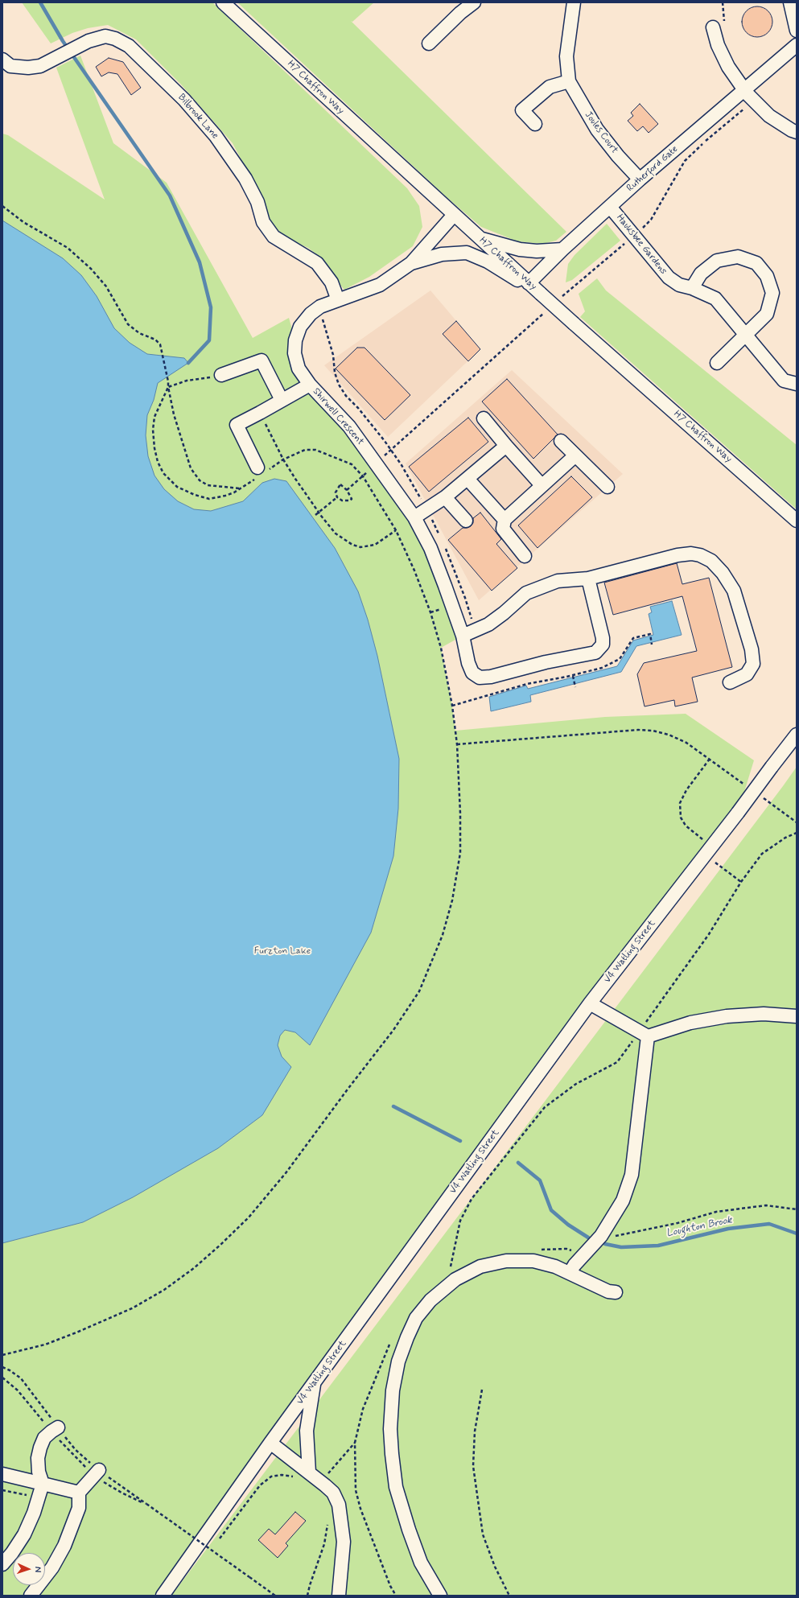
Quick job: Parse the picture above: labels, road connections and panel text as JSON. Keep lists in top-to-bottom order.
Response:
{
  "streets": {
    "street": [
      "H7 Chaffron Way",
      "Bilbrook Lane",
      "Joules Court",
      "Rutherford Gate",
      "Hauksbee Gardens",
      "Shirwell Crescent",
      "V4 Watling Street"
    ]
  },
  "crossings": [
    ["H7 Chaffron Way", "Rutherford Gate"],
    ["H7 Chaffron Way", "Shirwell Crescent"],
    ["Bilbrook Lane", "Shirwell Crescent"],
    ["Joules Court", "Rutherford Gate"],
    ["Rutherford Gate", "Hauksbee Gardens"]
  ],
  "water": ["Loughton Brook"],
  "parks": ["Furzton Lake"],
  "north": "right"
}
